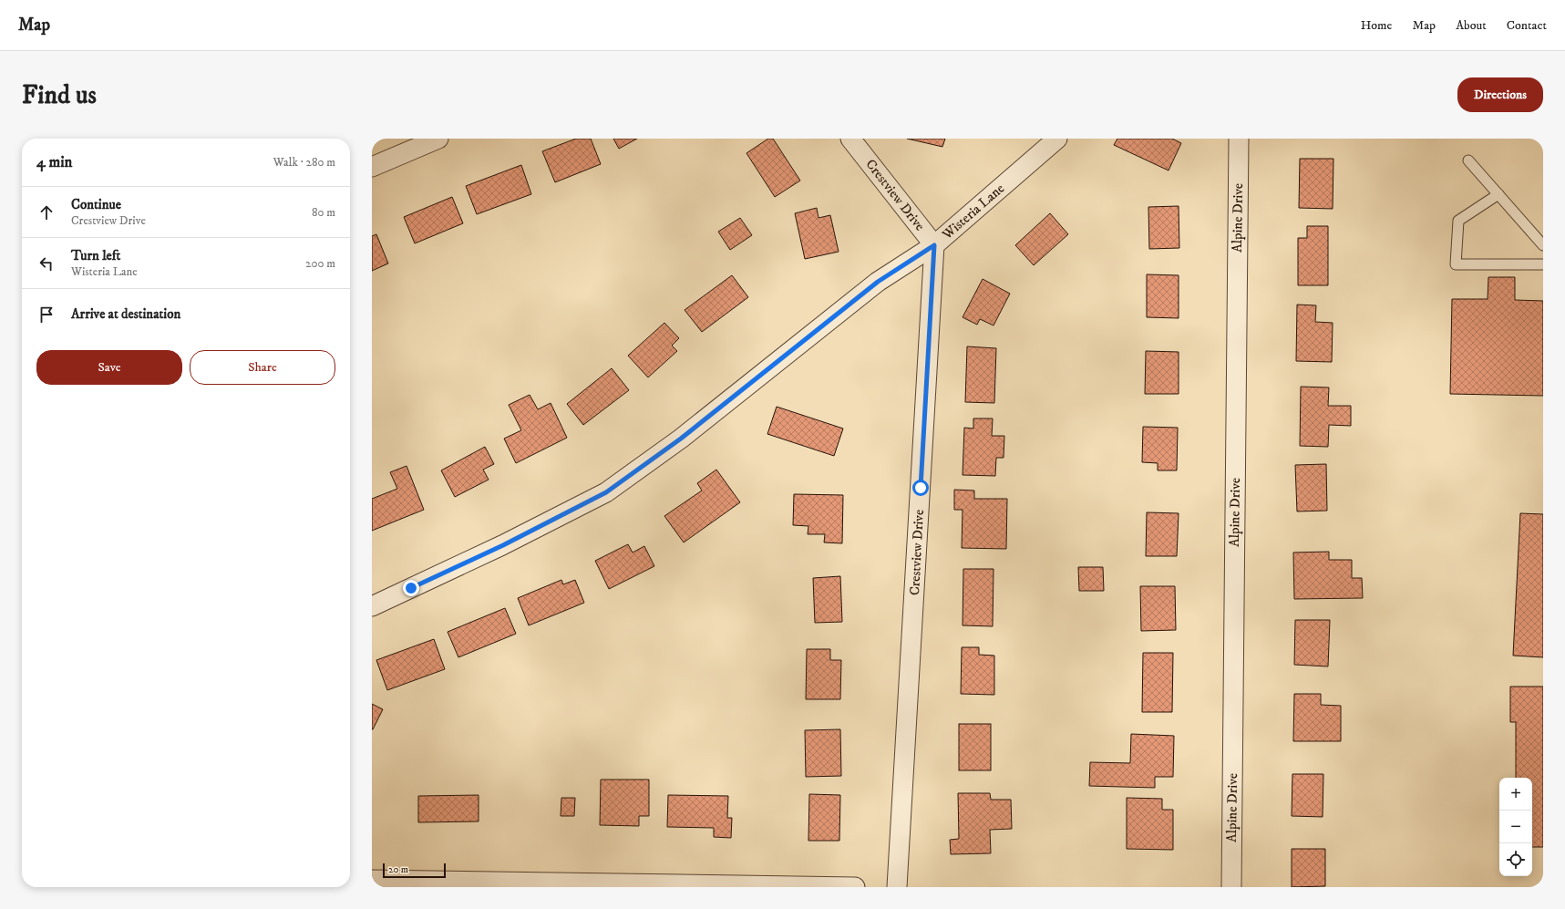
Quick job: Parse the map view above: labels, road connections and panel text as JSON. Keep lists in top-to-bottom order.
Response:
{
  "streets": {
    "street": ["Crestview Drive", "Wisteria Lane", "Alpine Drive"]
  },
  "crossings": [
    ["Crestview Drive", "Wisteria Lane"]
  ],
  "scale_bar": "20 m",
  "page": {
    "header": "Map",
    "nav": [
      "Home",
      "Map",
      "About",
      "Contact"
    ],
    "buttons": [
      "Directions",
      ["Save", "Share"]
    ],
    "title": "Find us",
    "heading": ["4 min", "Walk · 280 m"],
    "list": [
      ["Continue", "Crestview Drive", "80 m"],
      ["Turn left", "Wisteria Lane", "200 m"],
      "Arrive at destination"
    ],
    "map_buttons": ["+", "−"],
    "scale": "20 m"
  }
}
